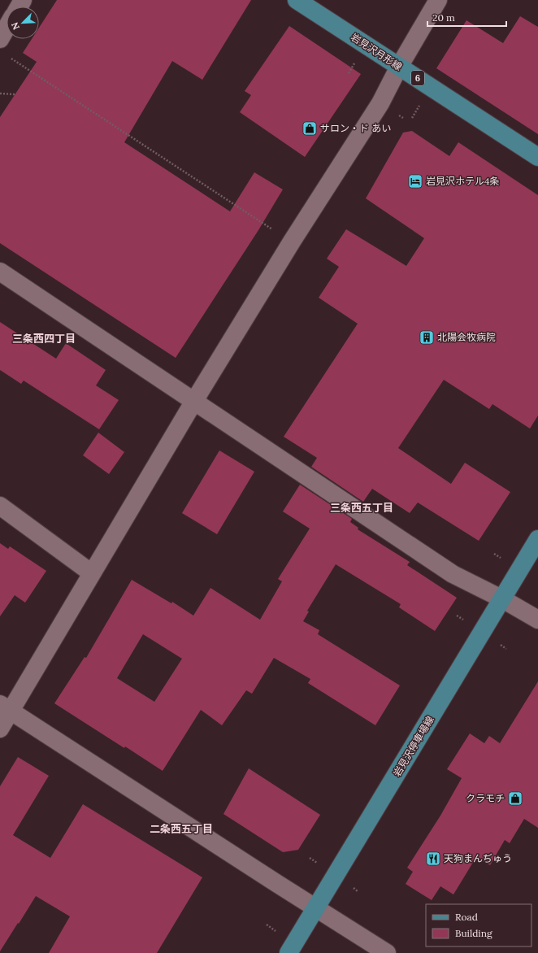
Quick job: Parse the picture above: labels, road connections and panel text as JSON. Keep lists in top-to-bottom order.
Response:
{
  "streets": {
    "main road": ["岩見沢月形線", "6", "岩見沢停車場線"]
  },
  "districts": ["三条西四丁目", "三条西五丁目", "二条西五丁目"],
  "places": {
    "shop": ["サロン・ド あい", "クラモチ"],
    "hotel": ["岩見沢ホテル4条"],
    "building": ["北陽会牧病院"],
    "restaurant": ["天狗まんぢゅう"]
  },
  "legend": ["Road", "Building"],
  "scale_bar": "20 m",
  "north": "bottom left"
}
